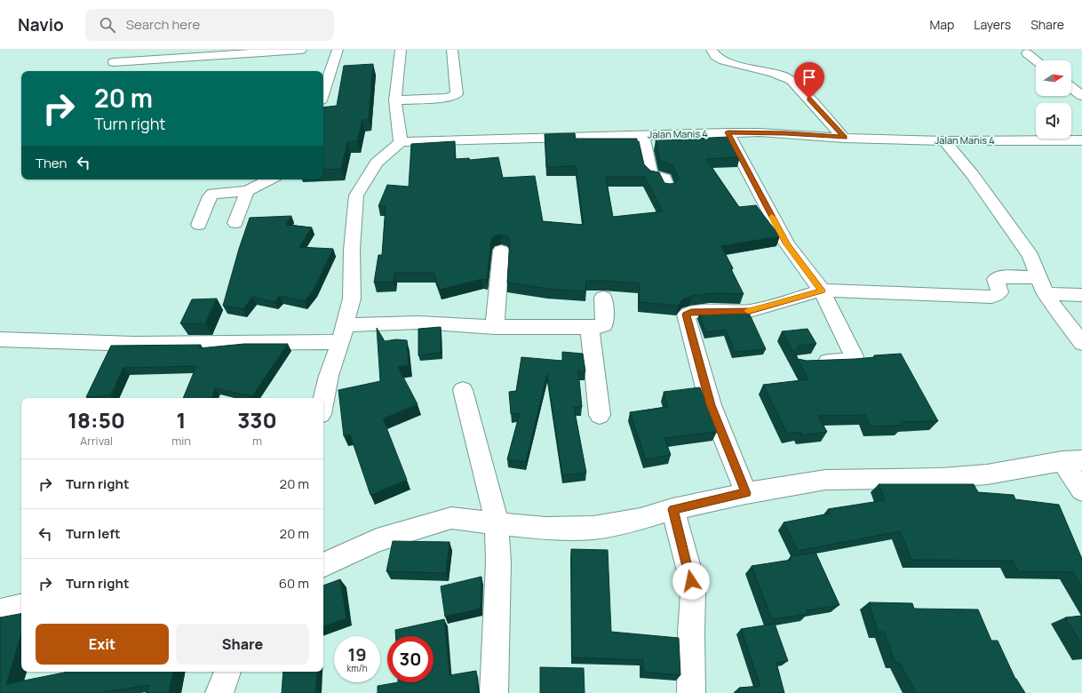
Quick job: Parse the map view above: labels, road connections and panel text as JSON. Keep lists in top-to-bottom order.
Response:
{
  "streets": {
    "street": ["Jalan Manis 4"]
  },
  "north": "right",
  "page": {
    "header": "Navio",
    "search": "Search here",
    "nav": ["Map", "Layers", "Share"],
    "turn": ["20 m", "Turn right"],
    "then": "Then",
    "eta": [
      "18:50",
      "Arrival",
      "1",
      "min",
      "330",
      "m"
    ],
    "list": [
      {
        "name": "Turn right",
        "value": "20 m"
      },
      {
        "name": "Turn left",
        "value": "20 m"
      },
      {
        "name": "Turn right",
        "value": "60 m"
      }
    ],
    "buttons": ["Exit", "Share"],
    "speed": "19 km/h",
    "limit": "30"
  }
}
